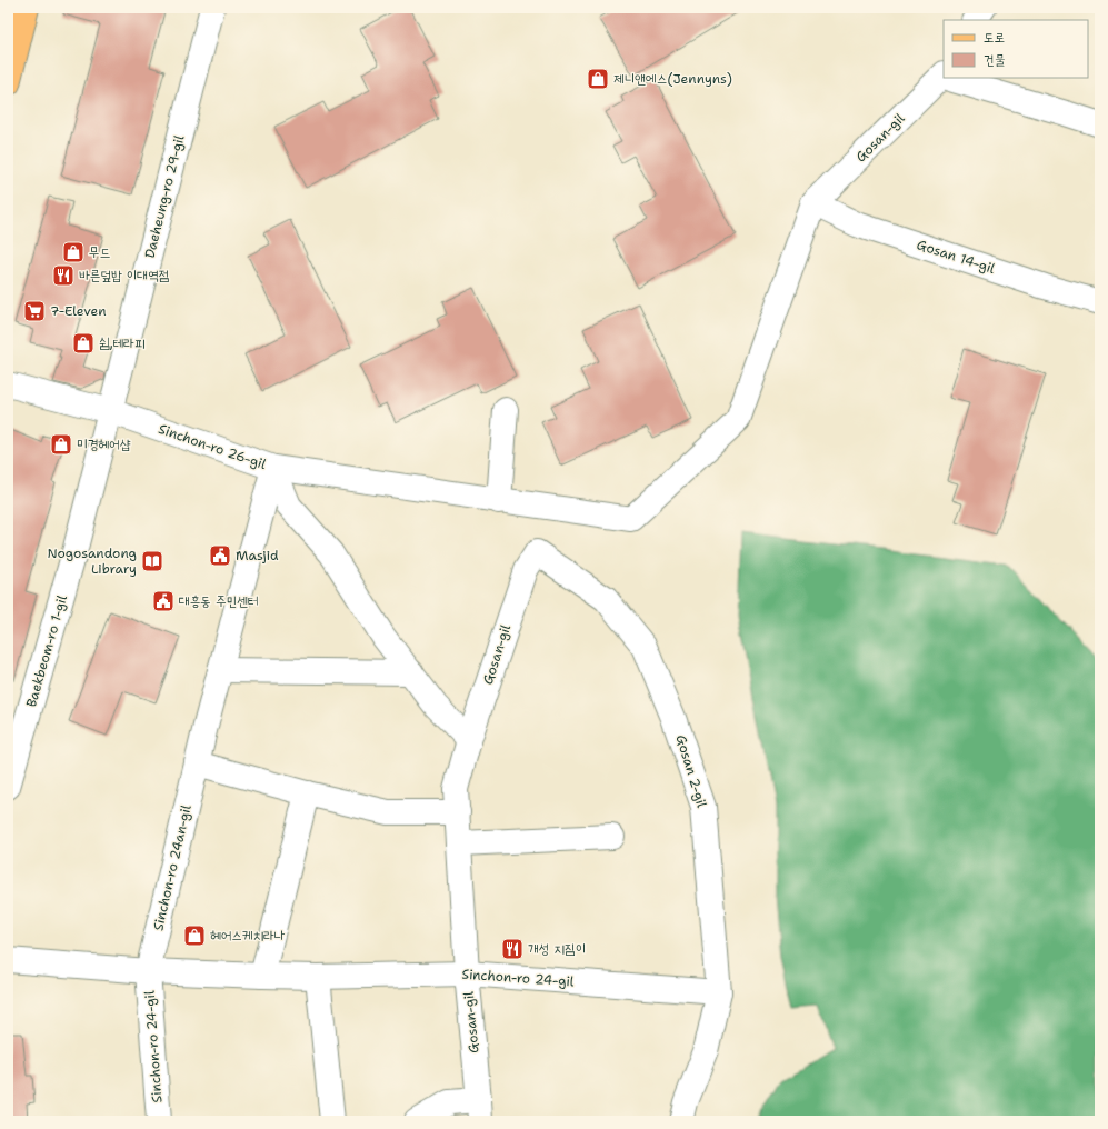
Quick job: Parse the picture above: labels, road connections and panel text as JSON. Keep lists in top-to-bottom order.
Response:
{
  "streets": {
    "street": [
      "Gosan-gil",
      "Daeheung-ro 29-gil",
      "Gosan 14-gil",
      "Sinchon-ro 26-gil",
      "Baekbeom-ro 1-gil",
      "Gosan 2-gil",
      "Sinchon-ro 24an-gil",
      "Sinchon-ro 24-gil"
    ]
  },
  "crossings": [
    ["Gosan-gil", "Gosan 14-gil"],
    ["Gosan-gil", "Sinchon-ro 26-gil"],
    ["Gosan-gil", "Gosan 2-gil"],
    ["Gosan-gil", "Sinchon-ro 24-gil"],
    ["Daeheung-ro 29-gil", "Sinchon-ro 26-gil"],
    ["Daeheung-ro 29-gil", "Baekbeom-ro 1-gil"],
    ["Sinchon-ro 26-gil", "Baekbeom-ro 1-gil"],
    ["Sinchon-ro 26-gil", "Sinchon-ro 24an-gil"],
    ["Gosan 2-gil", "Sinchon-ro 24-gil"],
    ["Sinchon-ro 24an-gil", "Sinchon-ro 24-gil"]
  ],
  "places": {
    "shop": [
      "제니앤에스(Jennyns)",
      "무드",
      "쉼,테라피",
      "미경헤어샵",
      "헤어스케치라나"
    ],
    "restaurant": ["바른덮밥 이대역점", "개성 지짐이"],
    "supermarket": ["7-Eleven"],
    "public building": ["Masjid", "대흥동 주민센터"],
    "library": ["Nogosandong Library"]
  },
  "legend": ["도로", "건물"]
}
